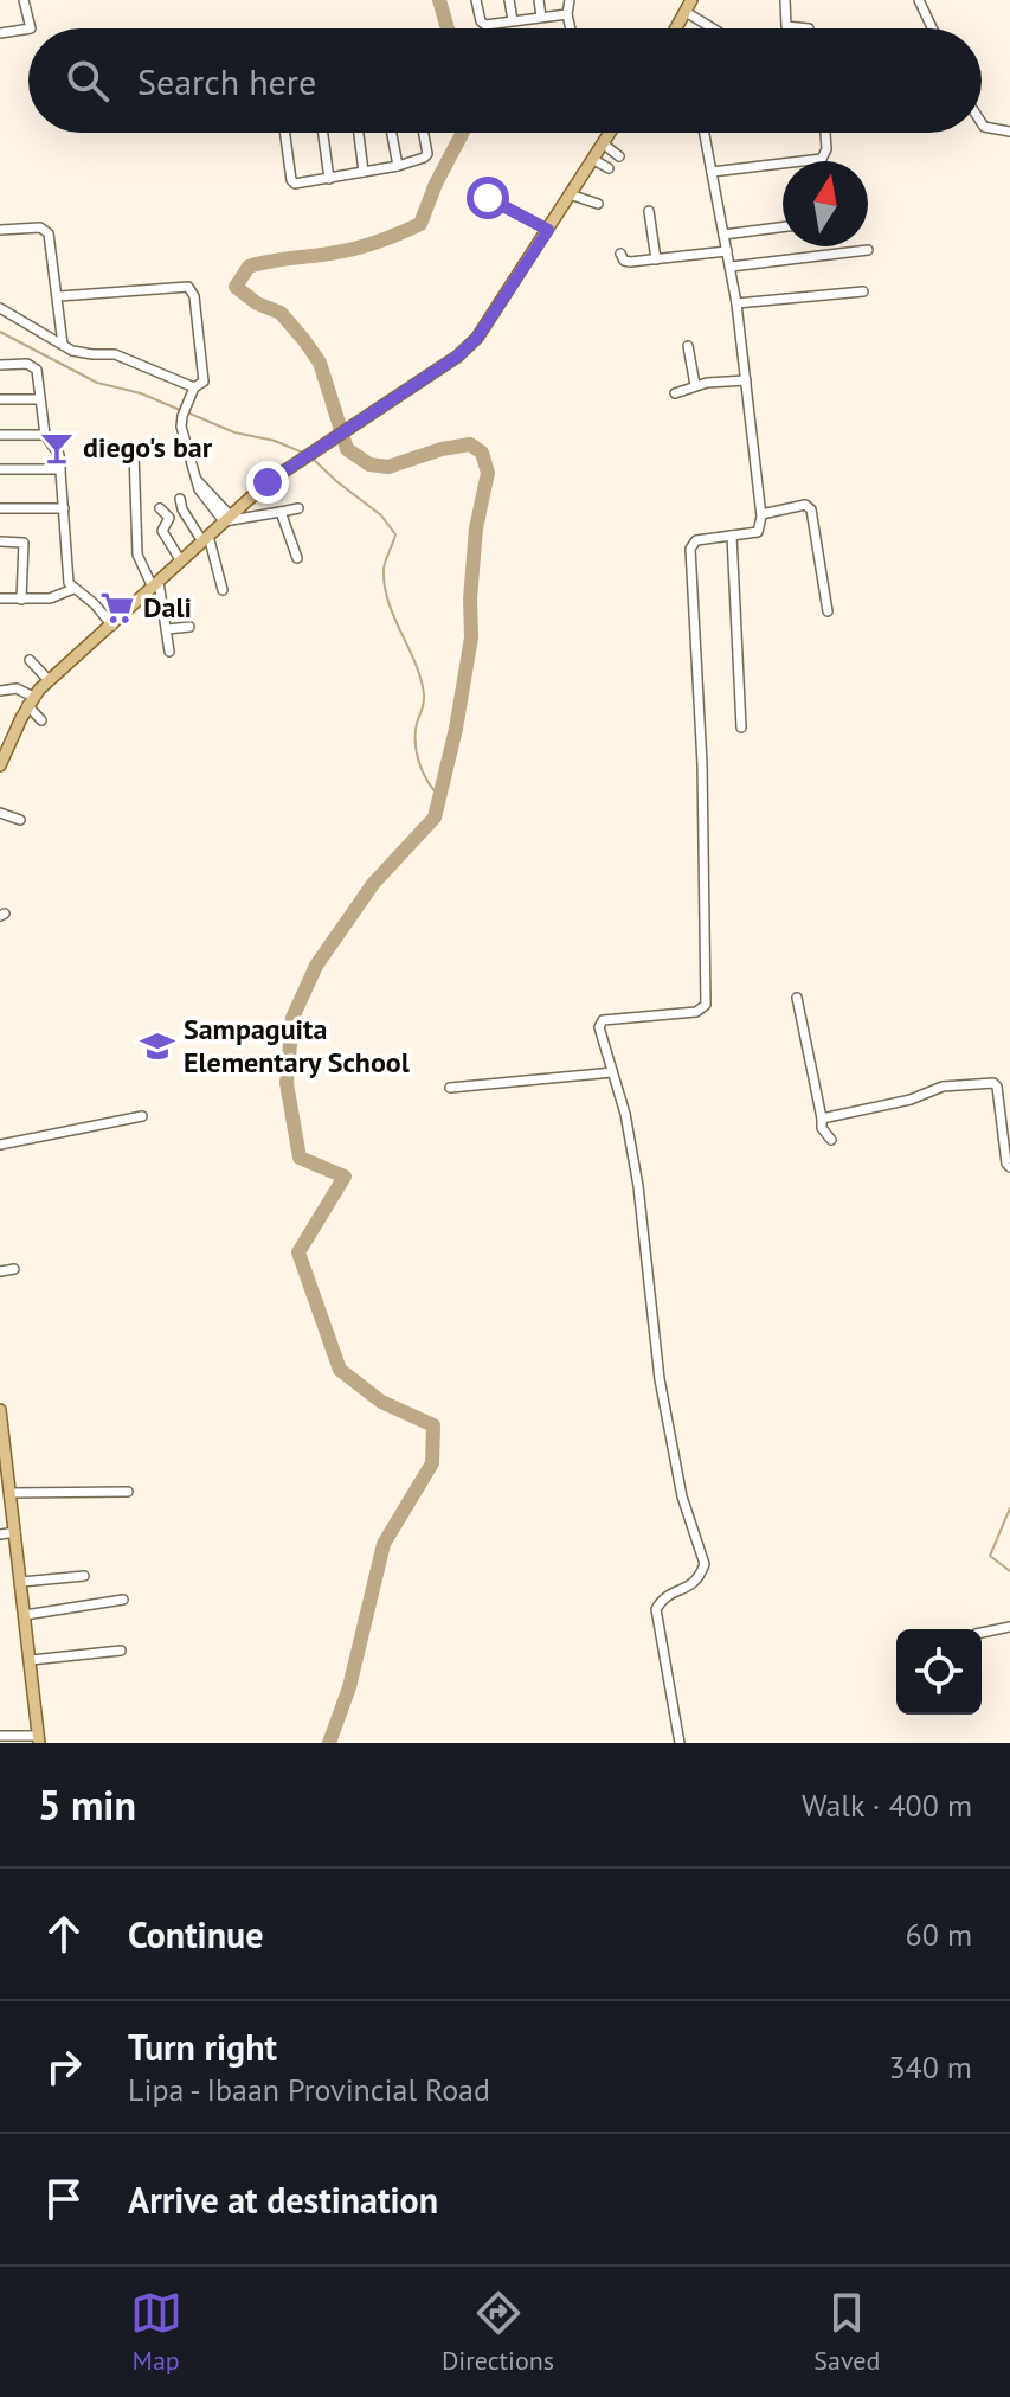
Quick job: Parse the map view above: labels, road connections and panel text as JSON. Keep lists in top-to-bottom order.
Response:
{
  "places": {
    "bar": ["diego's bar"],
    "supermarket": ["Dali"],
    "school or university": ["Sampaguita Elementary School"]
  },
  "north": "top",
  "page": {
    "search": "Search here",
    "heading": ["5 min", "Walk · 400 m"],
    "list": [
      ["Continue", "60 m"],
      ["Turn right", "Lipa - Ibaan Provincial Road", "340 m"],
      "Arrive at destination"
    ],
    "nav": ["Map", "Directions", "Saved"]
  }
}
